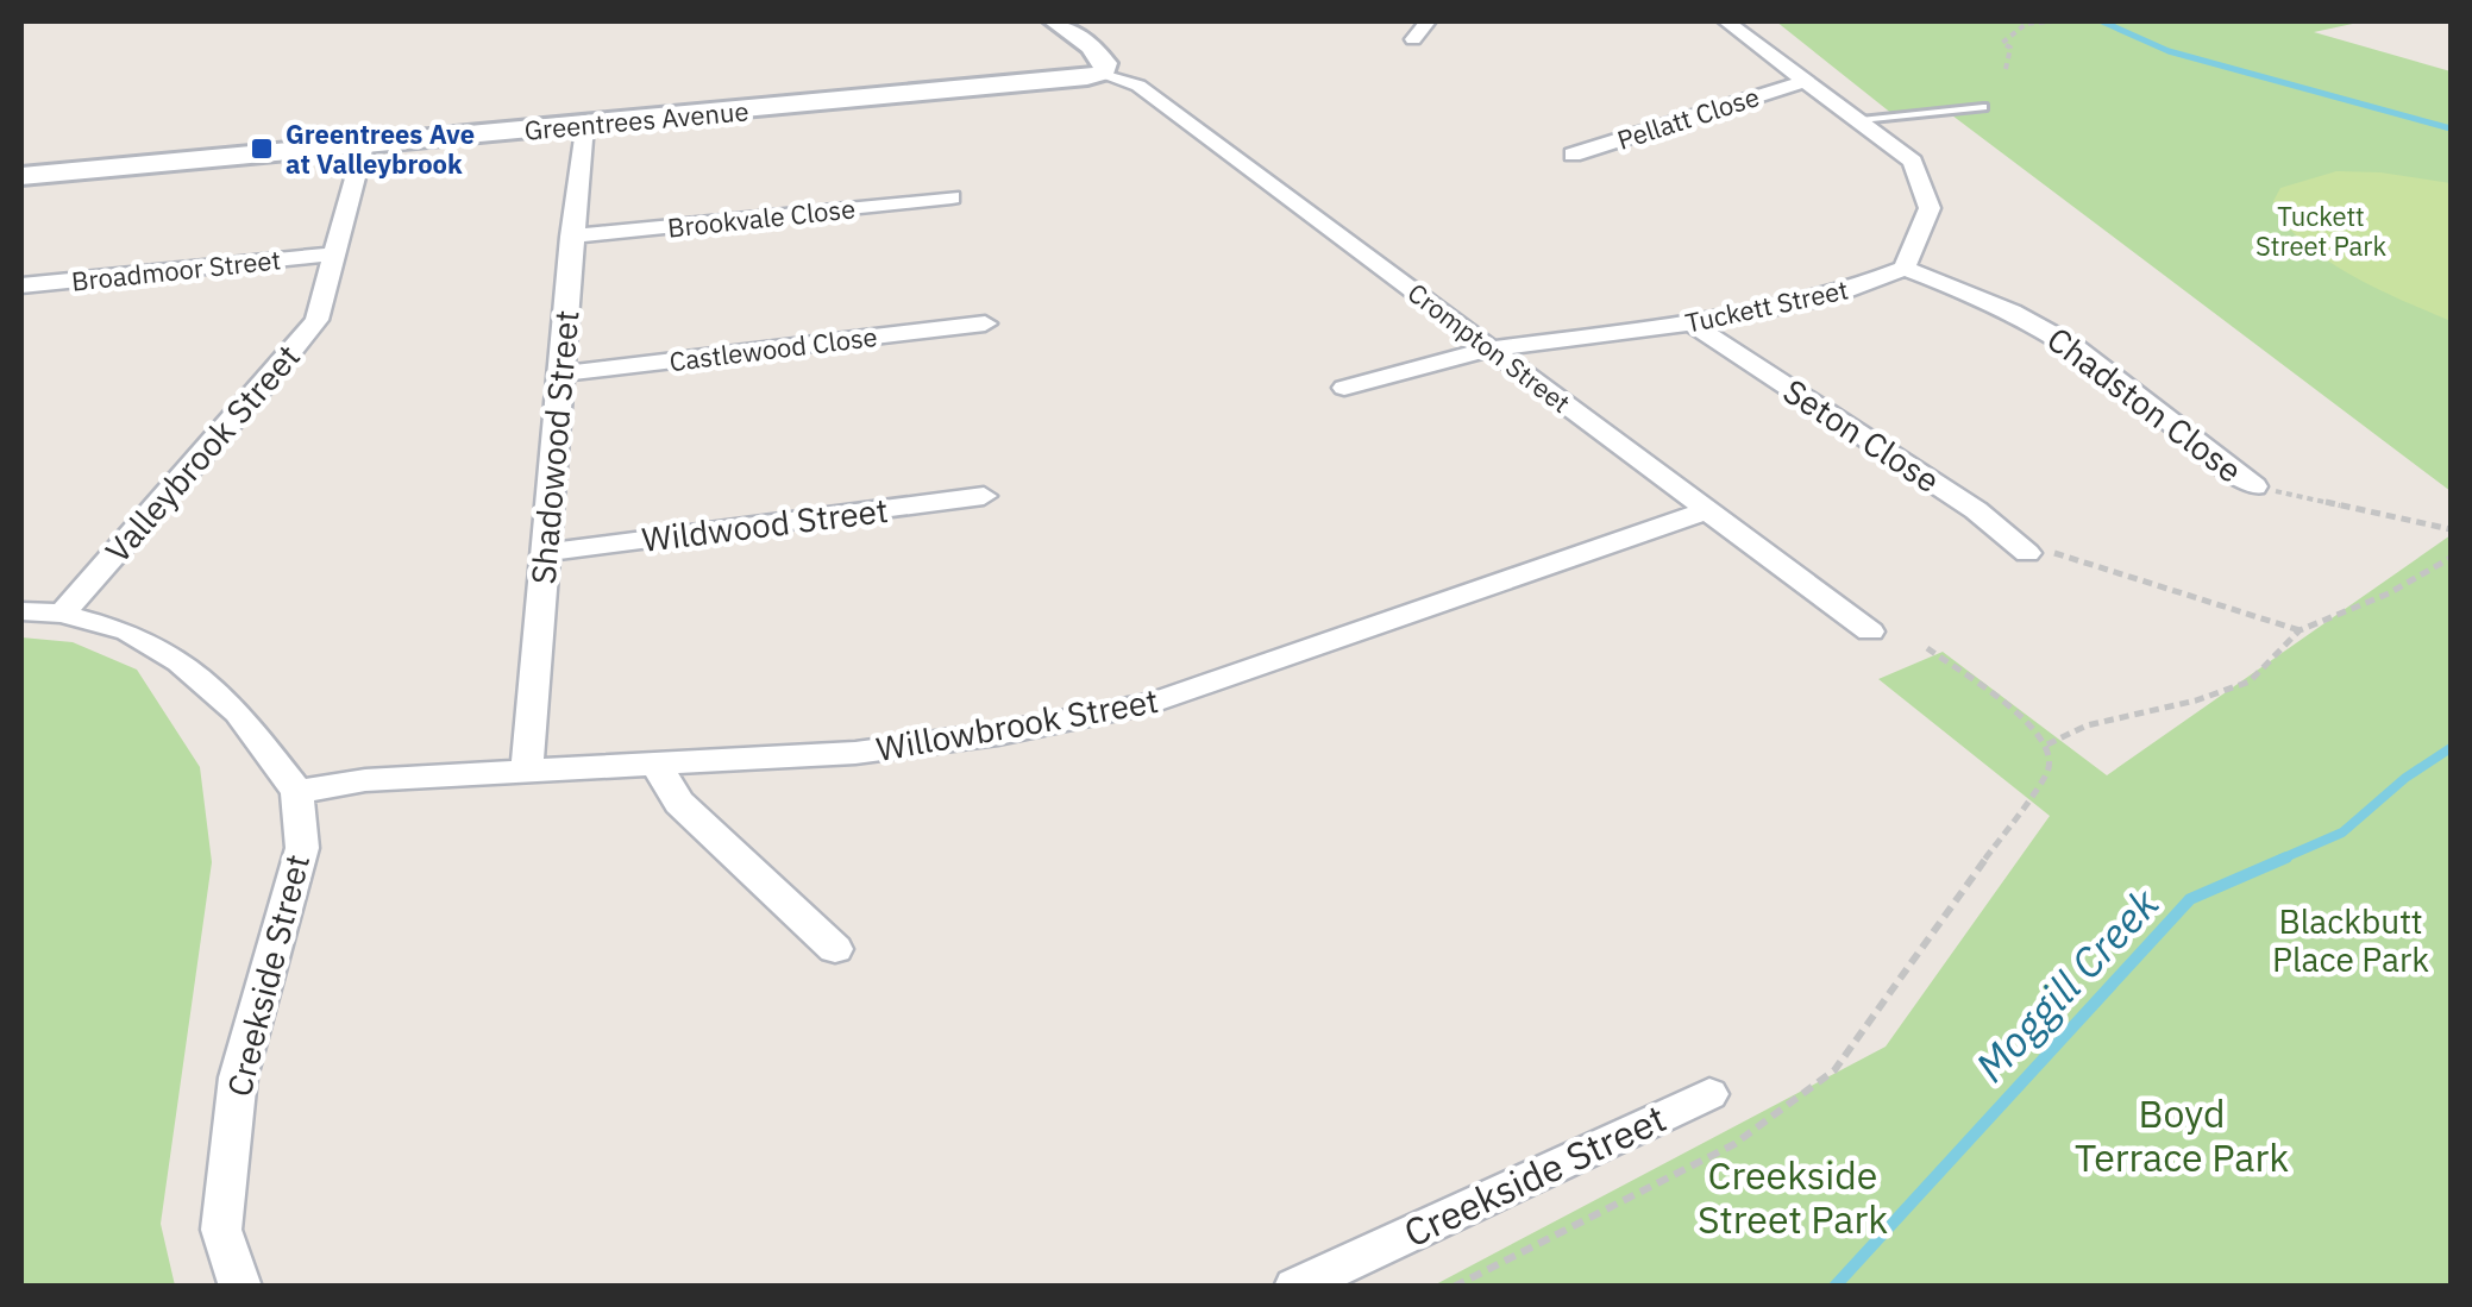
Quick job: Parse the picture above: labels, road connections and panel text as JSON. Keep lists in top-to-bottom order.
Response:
{
  "streets": {
    "street": [
      "Pellatt Close",
      "Greentrees Avenue",
      "Brookvale Close",
      "Broadmoor Street",
      "Tuckett Street",
      "Crompton Street",
      "Castlewood Close",
      "Chadston Close",
      "Seton Close",
      "Shadowood Street",
      "Valleybrook Street",
      "Wildwood Street",
      "Willowbrook Street",
      "Creekside Street"
    ]
  },
  "crossings": [
    ["Greentrees Avenue", "Crompton Street"],
    ["Greentrees Avenue", "Shadowood Street"],
    ["Greentrees Avenue", "Valleybrook Street"],
    ["Brookvale Close", "Shadowood Street"],
    ["Broadmoor Street", "Valleybrook Street"],
    ["Tuckett Street", "Crompton Street"],
    ["Tuckett Street", "Chadston Close"],
    ["Tuckett Street", "Seton Close"],
    ["Crompton Street", "Willowbrook Street"],
    ["Castlewood Close", "Shadowood Street"],
    ["Shadowood Street", "Wildwood Street"],
    ["Shadowood Street", "Willowbrook Street"],
    ["Willowbrook Street", "Creekside Street"]
  ],
  "water": ["Moggill Creek"],
  "parks": [
    "Tuckett Street Park",
    "Blackbutt Place Park",
    "Boyd Terrace Park",
    "Creekside Street Park"
  ],
  "places": {
    "transit": ["Greentrees Ave at Valleybrook"]
  }
}
